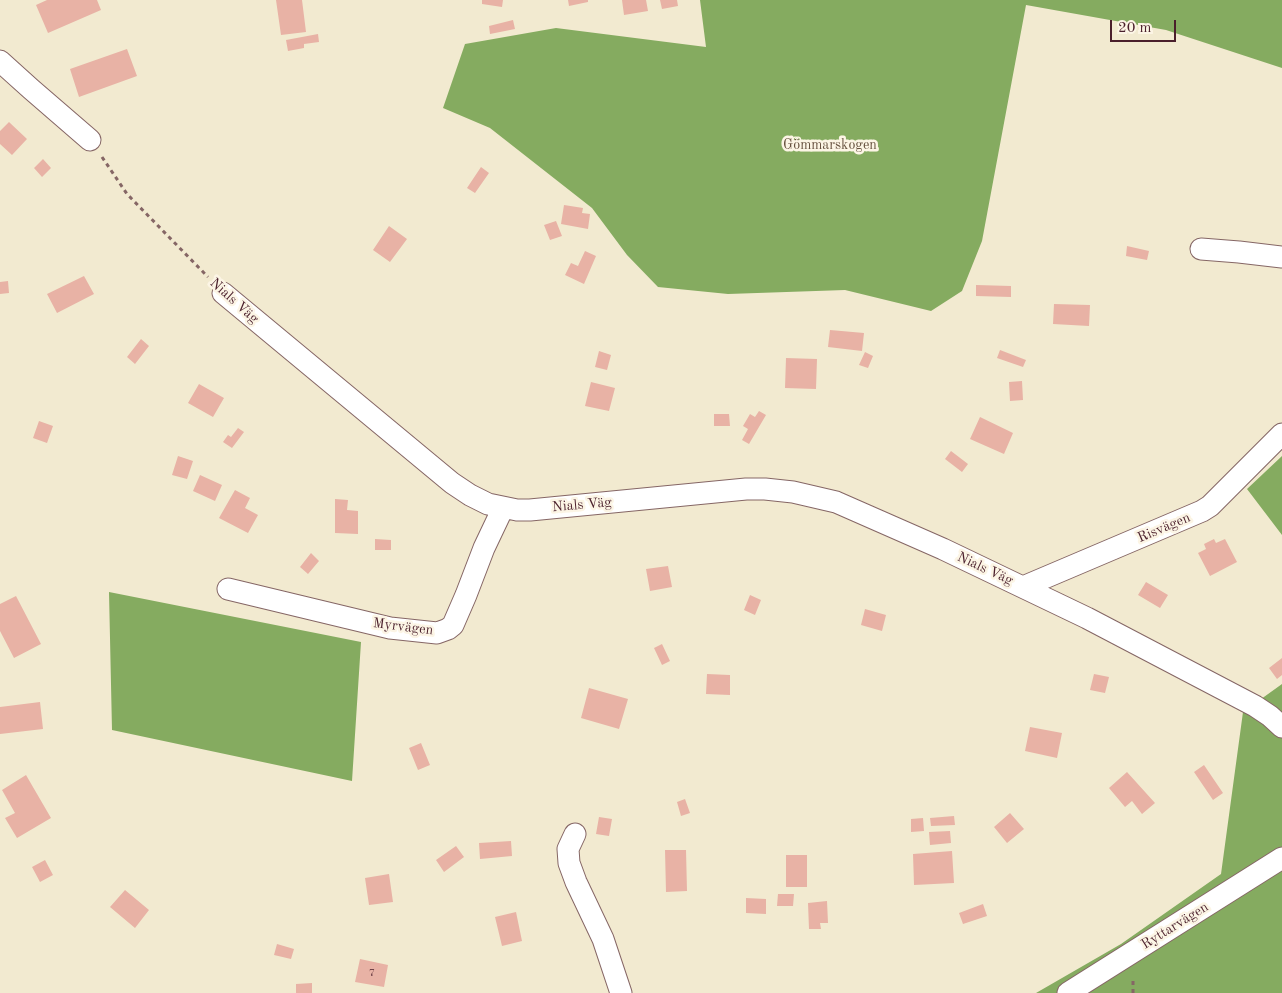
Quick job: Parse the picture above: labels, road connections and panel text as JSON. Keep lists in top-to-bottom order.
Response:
{
  "streets": {
    "street": [
      "Nials Väg",
      "Risvägen",
      "Myrvägen",
      "Ryttarvägen"
    ]
  },
  "crossings": [
    ["Nials Väg", "Risvägen"],
    ["Nials Väg", "Myrvägen"]
  ],
  "parks": ["Gömmarskogen"],
  "house_numbers": ["7"],
  "scale_bar": "20 m"
}
